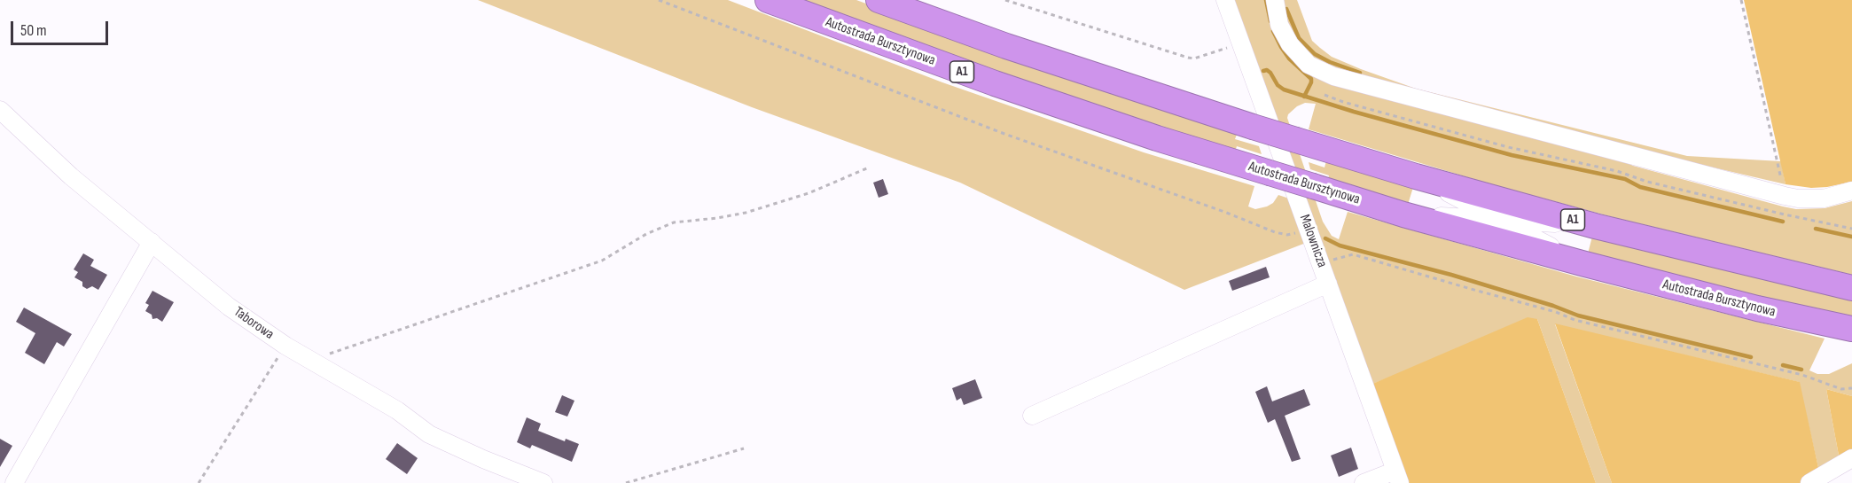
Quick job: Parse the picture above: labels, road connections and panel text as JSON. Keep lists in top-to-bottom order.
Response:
{
  "streets": {
    "highway": ["Autostrada Bursztynowa", "A1"],
    "street": ["Malownicza", "Taborowa"]
  },
  "scale_bar": "50 m"
}
